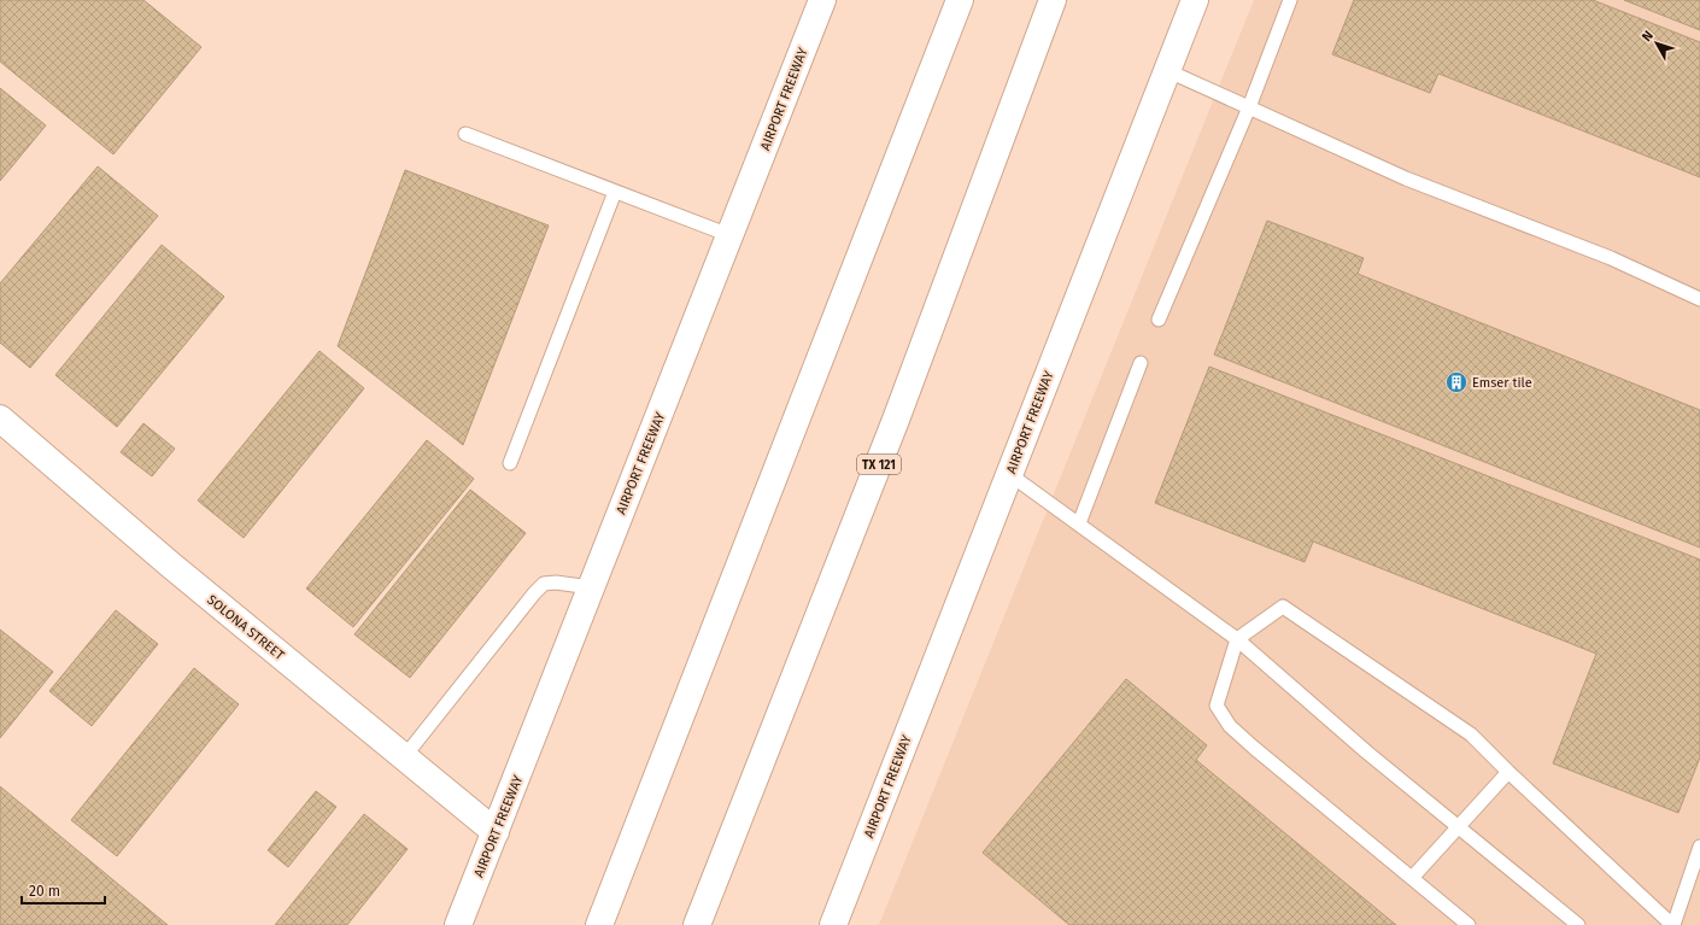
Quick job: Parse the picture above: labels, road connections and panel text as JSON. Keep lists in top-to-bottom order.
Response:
{
  "streets": {
    "main road": ["AIRPORT FREEWAY", "TX 121", "SOLONA STREET"]
  },
  "crossings": [
    ["AIRPORT FREEWAY", "SOLONA STREET"]
  ],
  "places": {
    "building": ["Emser tile"]
  },
  "scale_bar": "20 m",
  "north": "top left"
}
